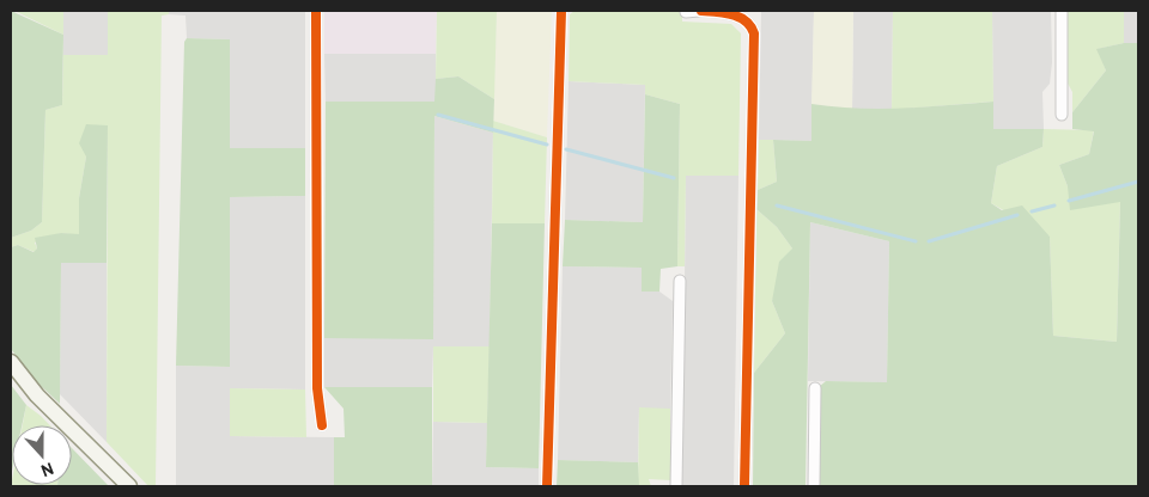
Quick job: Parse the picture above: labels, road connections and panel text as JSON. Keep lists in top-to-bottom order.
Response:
{
  "north": "bottom"
}
